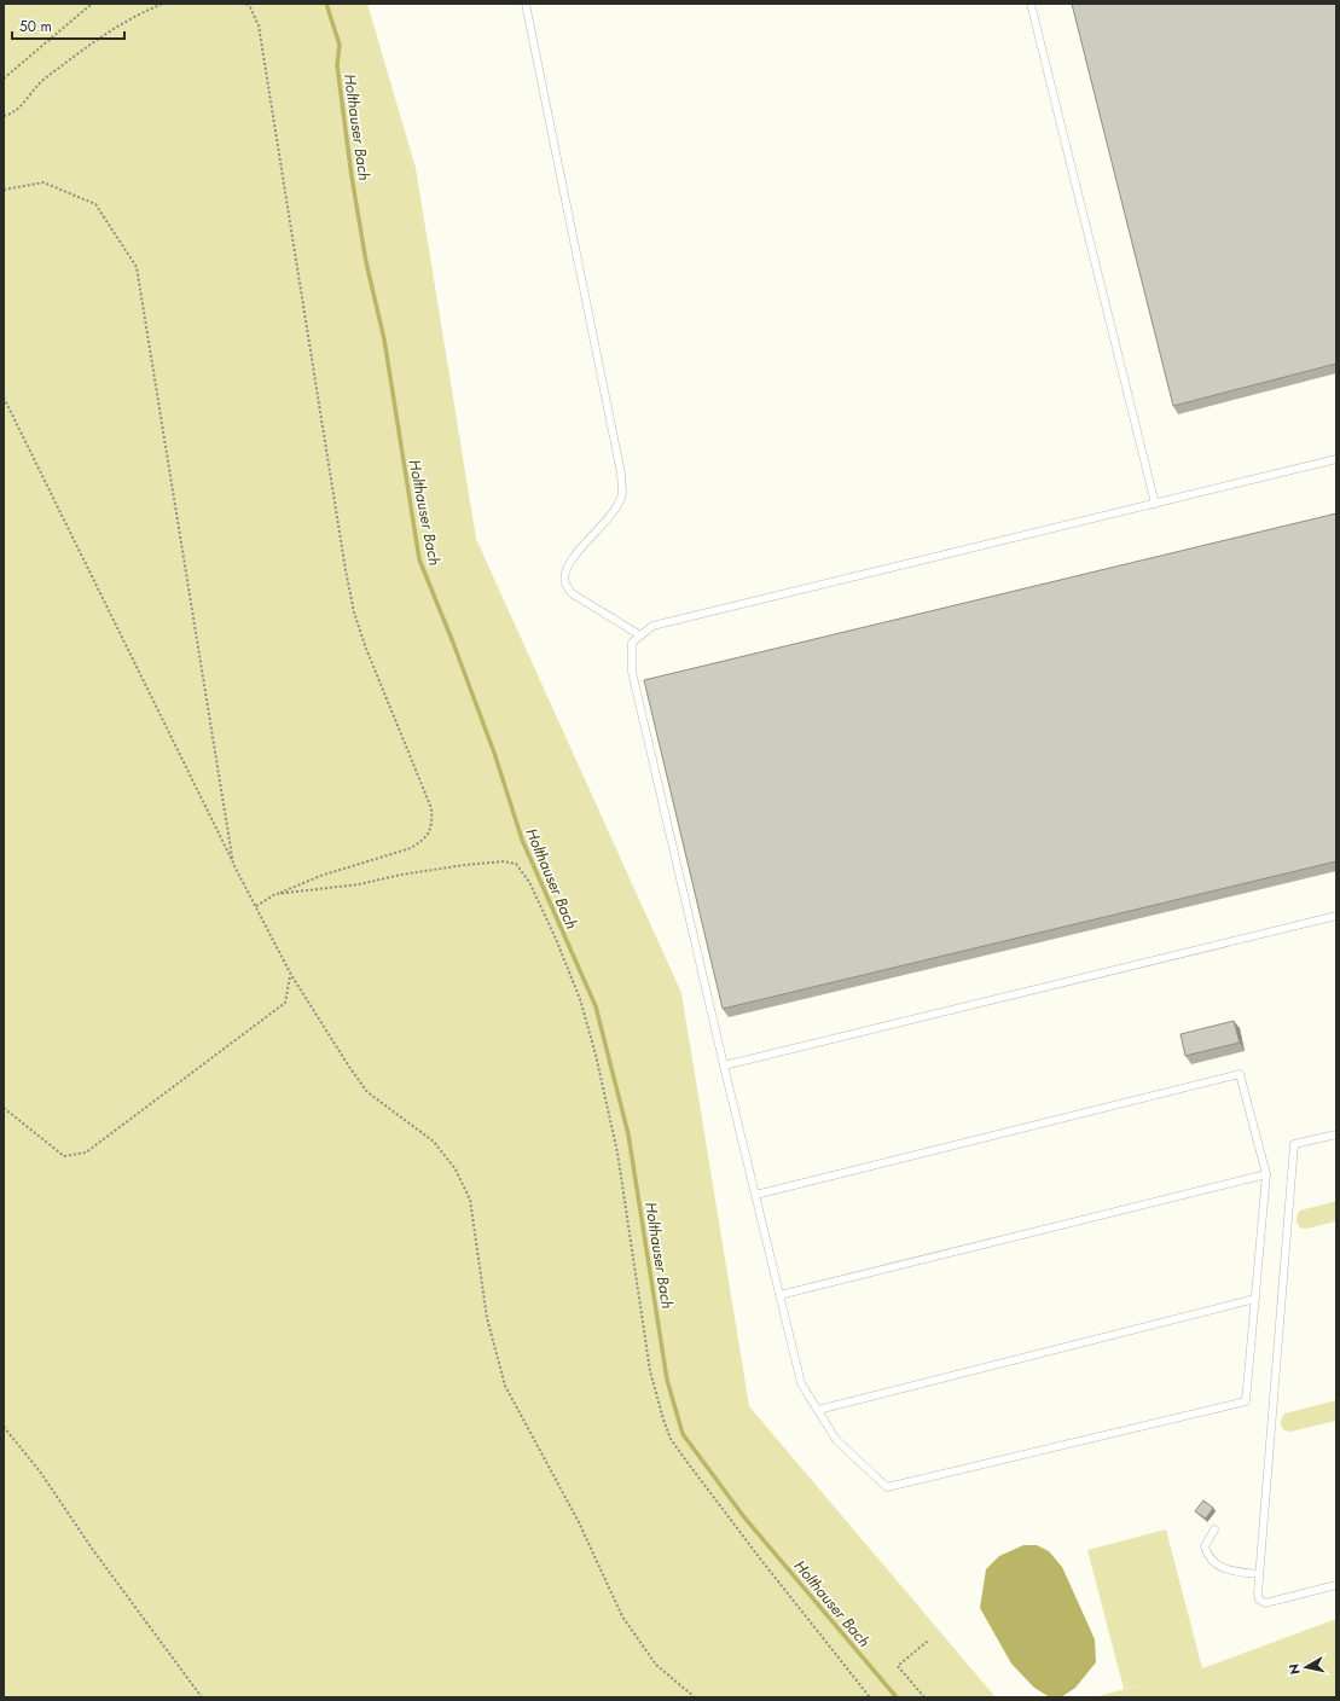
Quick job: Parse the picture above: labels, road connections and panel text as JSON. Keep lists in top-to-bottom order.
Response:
{
  "water": ["Holthauser Bach"],
  "scale_bar": "50 m",
  "north": "left"
}
